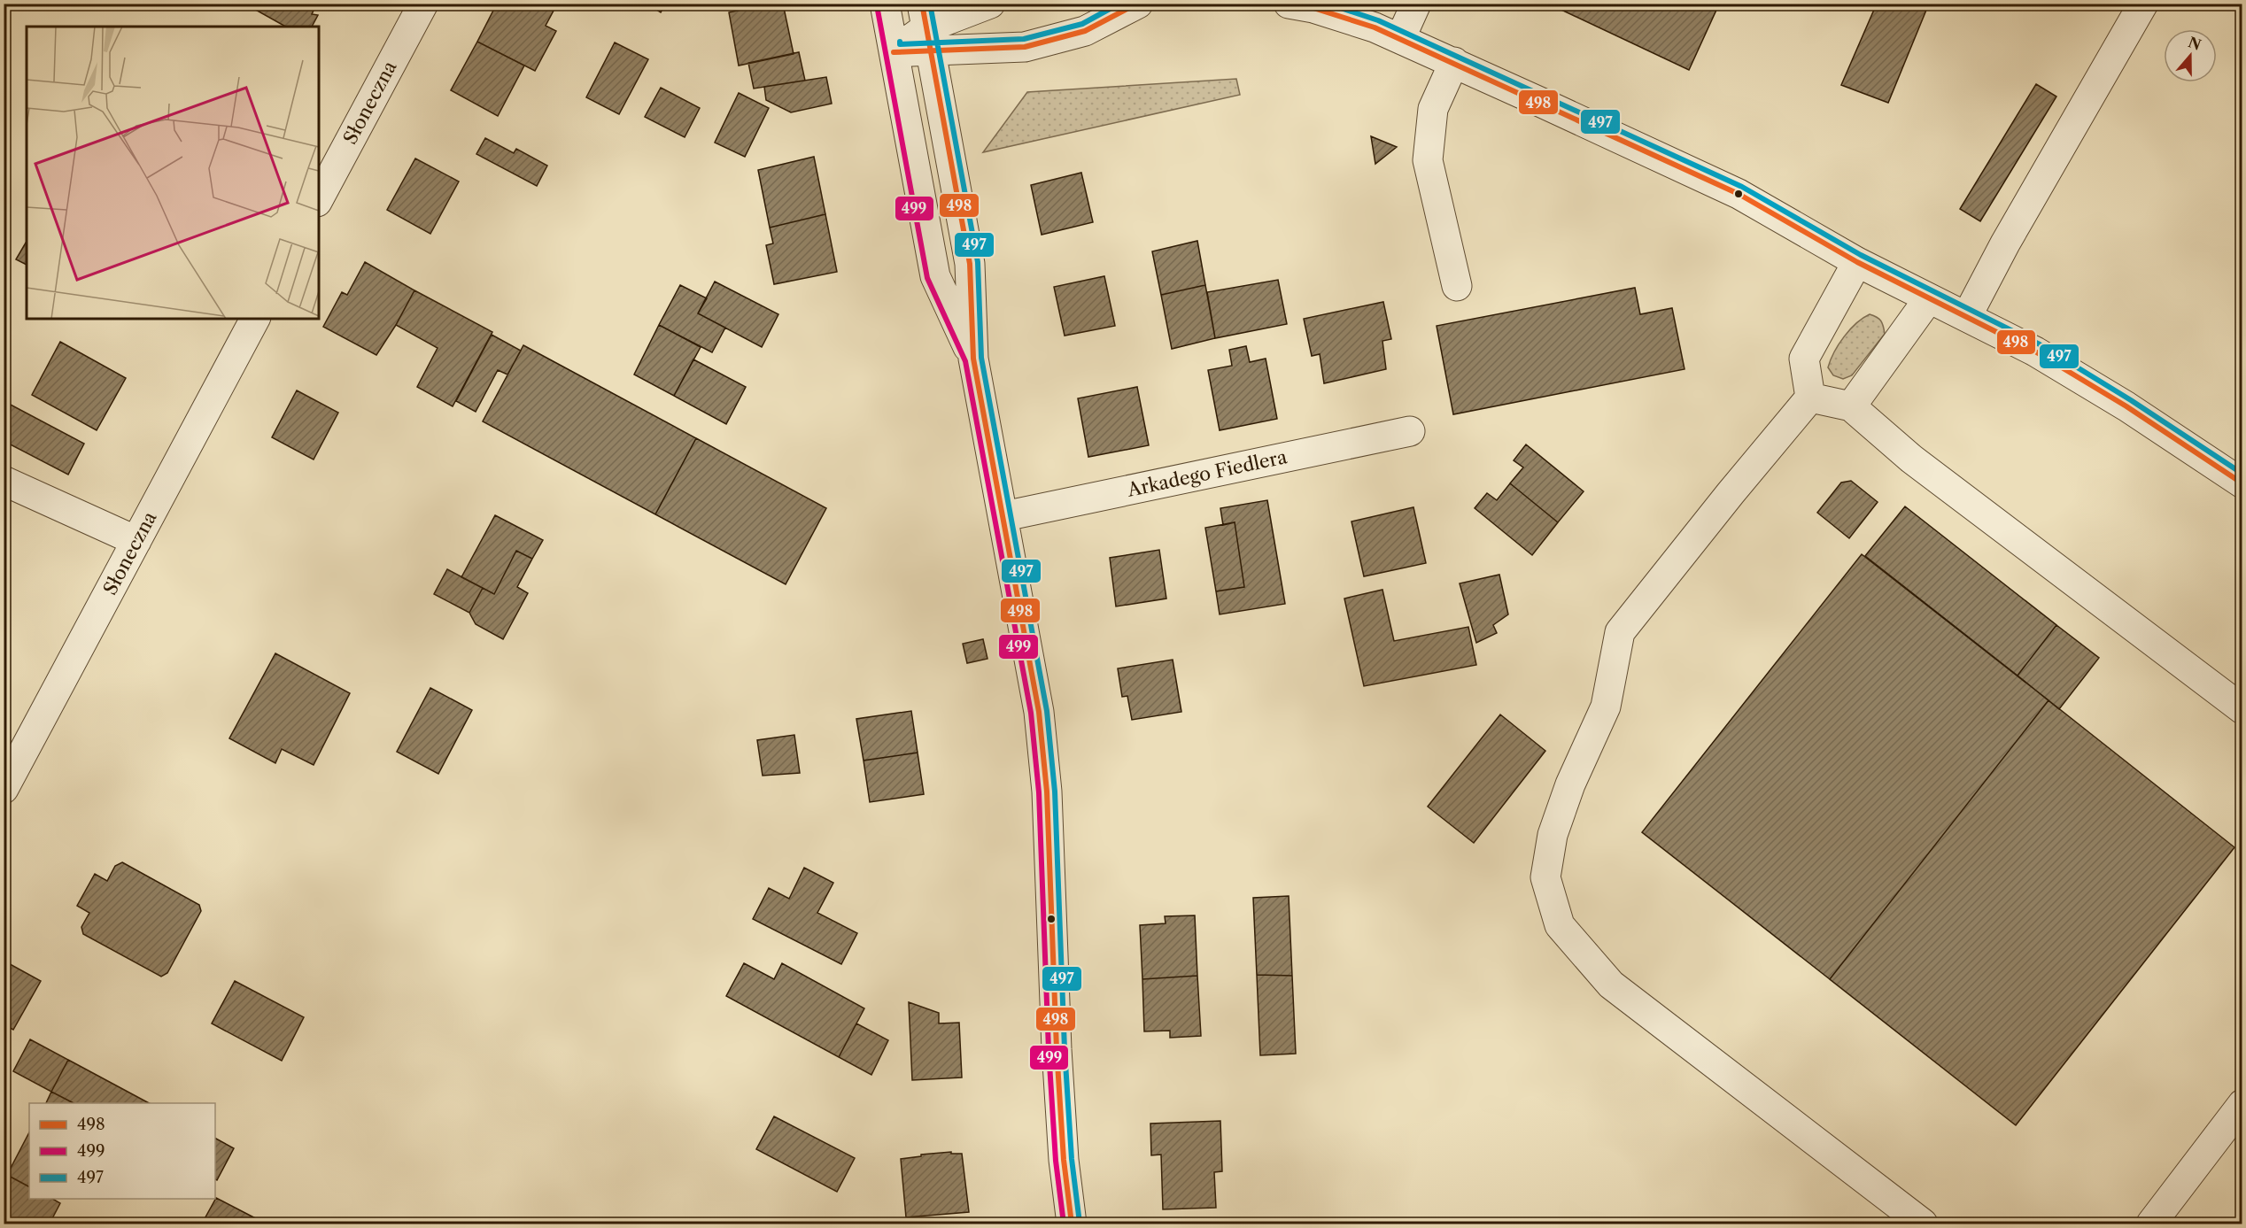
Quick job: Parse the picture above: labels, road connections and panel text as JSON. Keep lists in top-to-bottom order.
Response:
{
  "streets": {
    "street": ["Słoneczna", "Arkadego Fiedlera"]
  },
  "lines": ["transit line 498", "transit line 497", "transit line 499"],
  "legend": ["498", "499", "497"],
  "north": "top"
}
